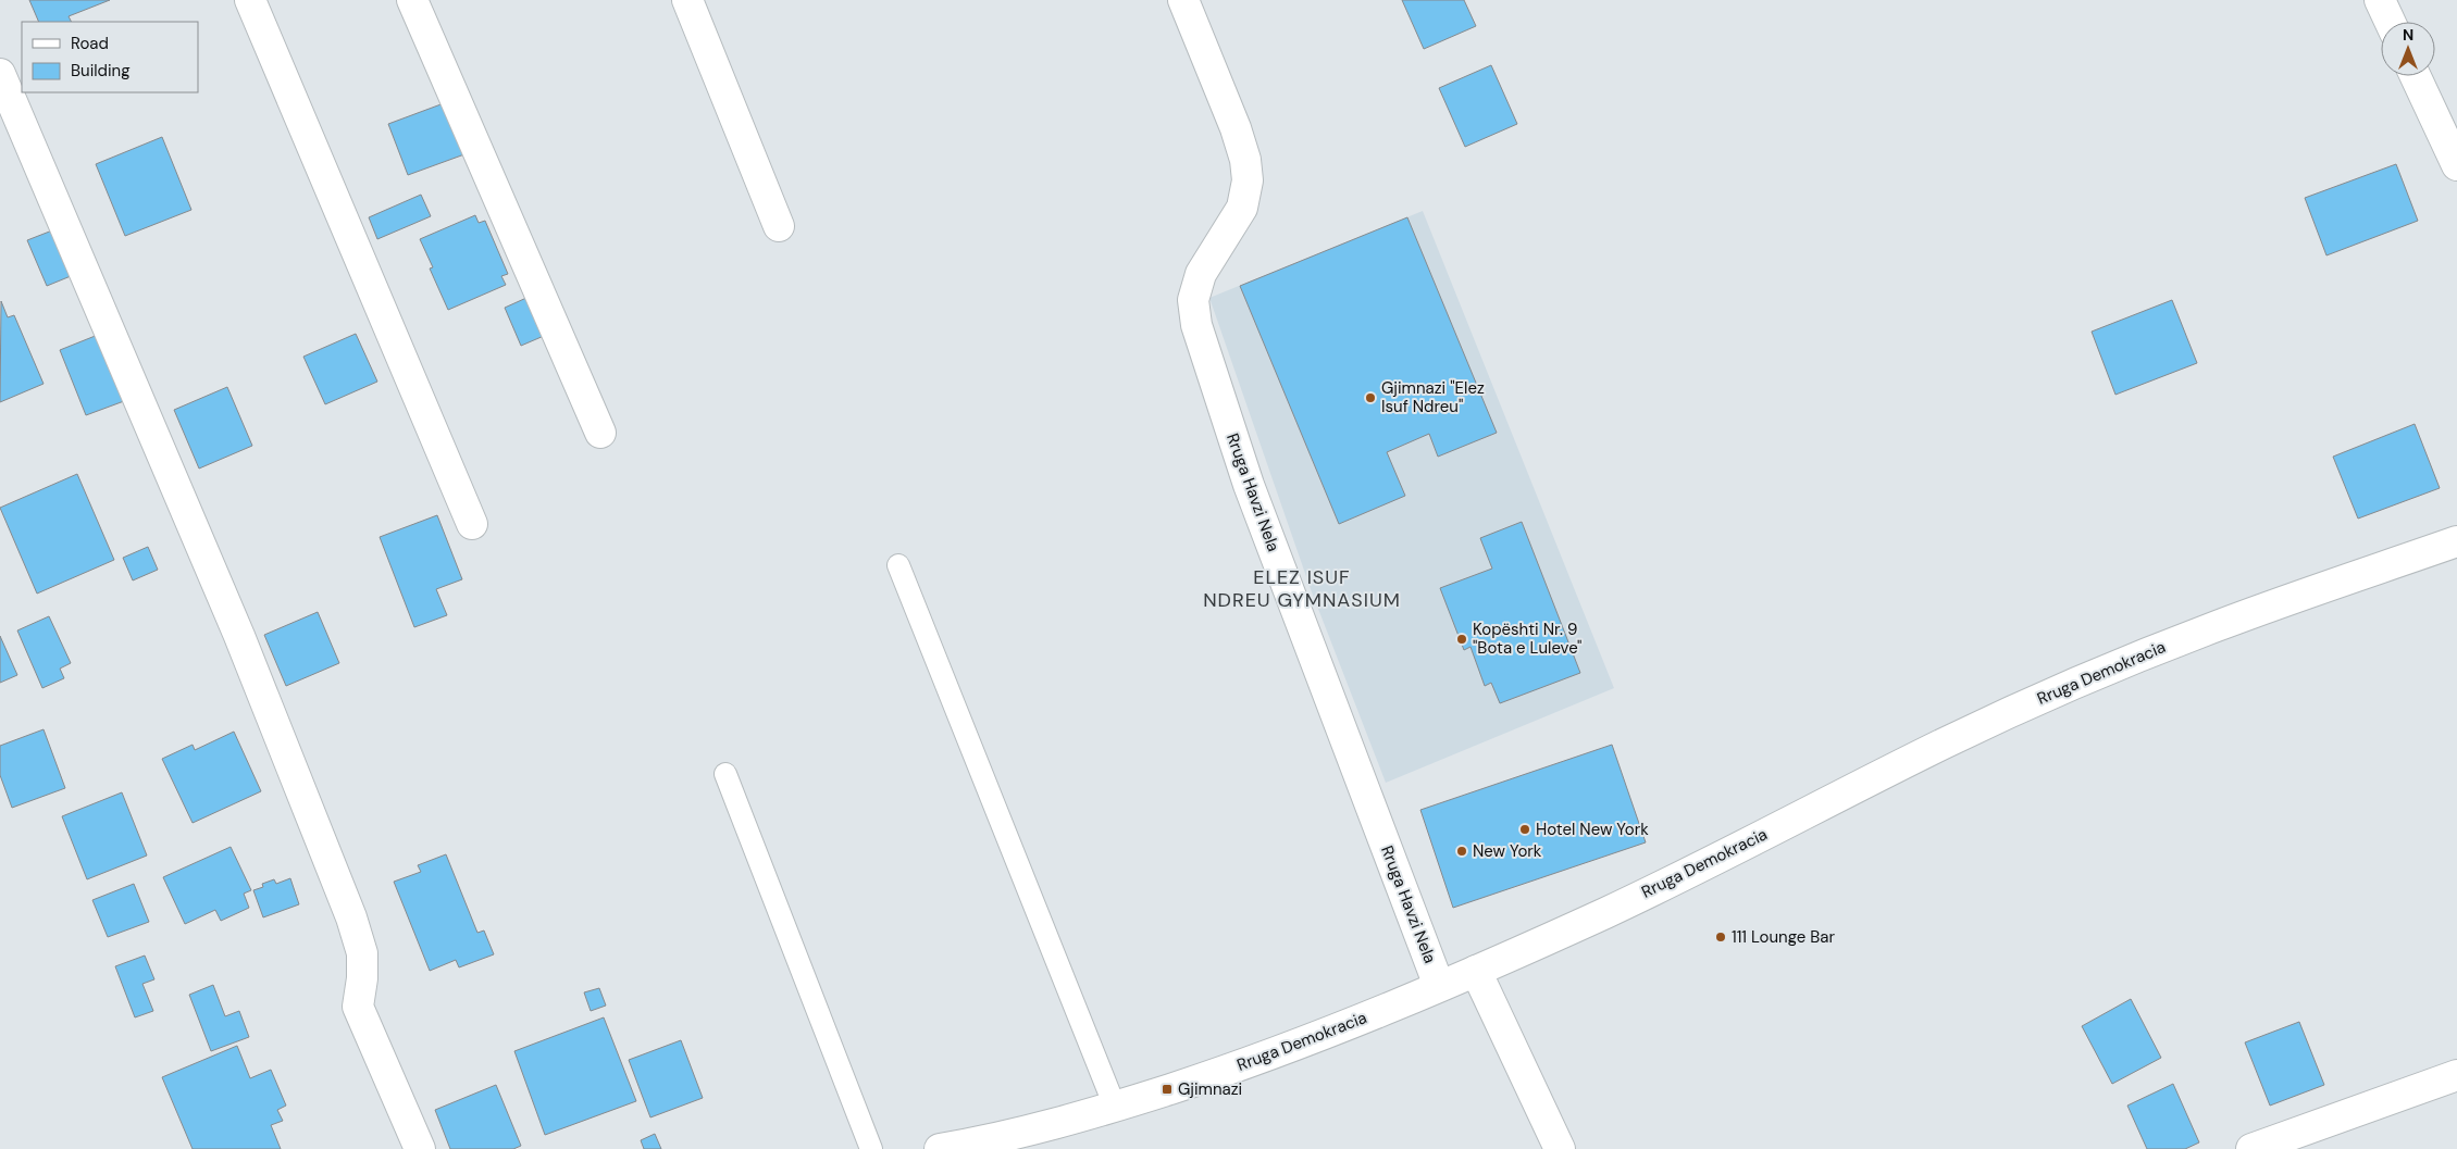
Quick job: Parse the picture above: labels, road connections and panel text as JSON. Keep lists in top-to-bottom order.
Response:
{
  "streets": {
    "street": ["Rruga Havzi Nela", "Rruga Demokracia"]
  },
  "crossings": [
    ["Rruga Havzi Nela", "Rruga Demokracia"]
  ],
  "districts": ["ELEZ ISUF NDREU GYMNASIUM"],
  "places": {
    "other": [
      "Gjimnazi \"Elez Isuf Ndreu\"",
      "Kopështi Nr. 9 \"Bota e Luleve\"",
      "Hotel New York",
      "New York",
      "111 Lounge Bar"
    ],
    "transit": ["Gjimnazi"]
  },
  "legend": ["Road", "Building"],
  "north": "top"
}
